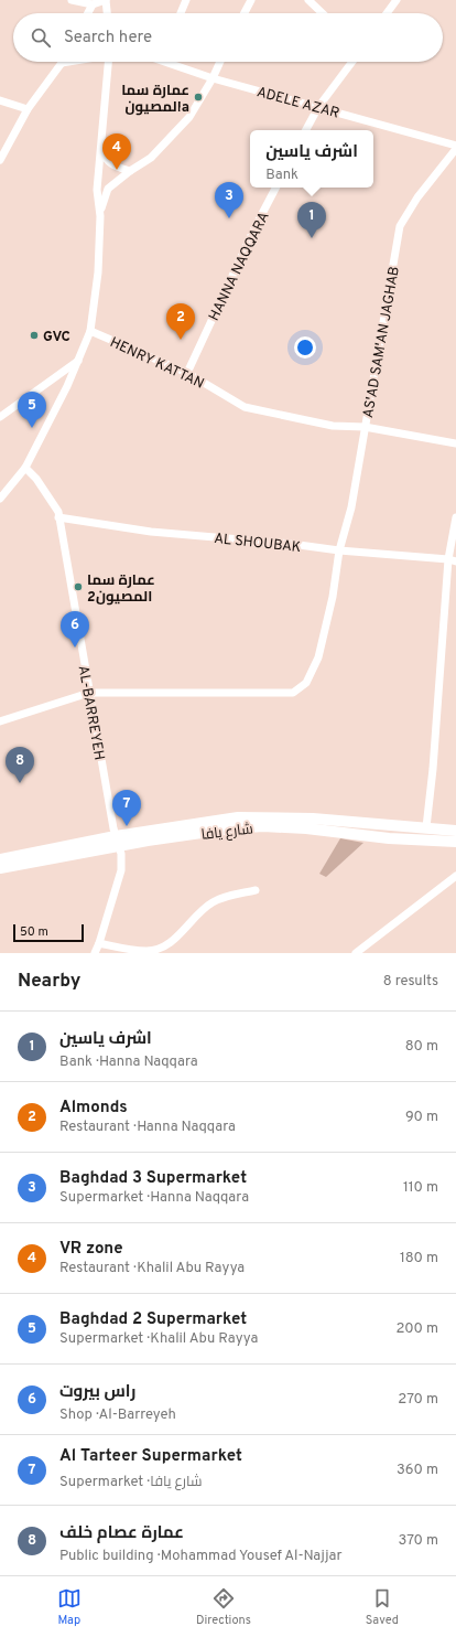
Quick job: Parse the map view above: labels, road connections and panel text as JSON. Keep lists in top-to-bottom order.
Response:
{
  "streets": {
    "main road": ["شارع يافا"],
    "street": [
      "ADELE AZAR",
      "HANNA NAQQARA",
      "AS'AD SAM'AN JAGHAB",
      "HENRY KATTAN",
      "AL SHOUBAK",
      "AL-BARREYEH"
    ]
  },
  "crossings": [
    ["HANNA NAQQARA", "HENRY KATTAN"],
    ["AS'AD SAM'AN JAGHAB", "HENRY KATTAN"],
    ["AS'AD SAM'AN JAGHAB", "AL SHOUBAK"],
    ["AS'AD SAM'AN JAGHAB", "AL-BARREYEH"],
    ["AL SHOUBAK", "AL-BARREYEH"],
    ["AL-BARREYEH", "شارع يافا"]
  ],
  "places": ["عمارة سما المصيونa", "GVC", "عمارة سما المصيون2"],
  "scale_bar": "50 m",
  "page": {
    "search": "Search here",
    "popup": ["اشرف ياسين", "Bank"],
    "pins": [
      "4",
      "3",
      "1",
      "2",
      "5",
      "6",
      "8",
      "7"
    ],
    "scale": "50 m",
    "heading": ["Nearby", "8 results"],
    "list": [
      {
        "mark": "1",
        "name": "اشرف ياسين",
        "note": "Bank · Hanna Naqqara",
        "value": "80 m"
      },
      {
        "mark": "2",
        "name": "Almonds",
        "note": "Restaurant · Hanna Naqqara",
        "value": "90 m"
      },
      {
        "mark": "3",
        "name": "Baghdad 3 Supermarket",
        "note": "Supermarket · Hanna Naqqara",
        "value": "110 m"
      },
      {
        "mark": "4",
        "name": "VR zone",
        "note": "Restaurant · Khalil Abu Rayya",
        "value": "180 m"
      },
      {
        "mark": "5",
        "name": "Baghdad 2 Supermarket",
        "note": "Supermarket · Khalil Abu Rayya",
        "value": "200 m"
      },
      {
        "mark": "6",
        "name": "راس بيروت",
        "note": "Shop · Al-Barreyeh",
        "value": "270 m"
      },
      {
        "mark": "7",
        "name": "Al Tarteer Supermarket",
        "note": "Supermarket · شارع يافا",
        "value": "360 m"
      },
      {
        "mark": "8",
        "name": "عمارة عصام خلف",
        "note": "Public building · Mohammad Yousef Al-Najjar",
        "value": "370 m"
      }
    ],
    "nav": ["Map", "Directions", "Saved"]
  }
}
